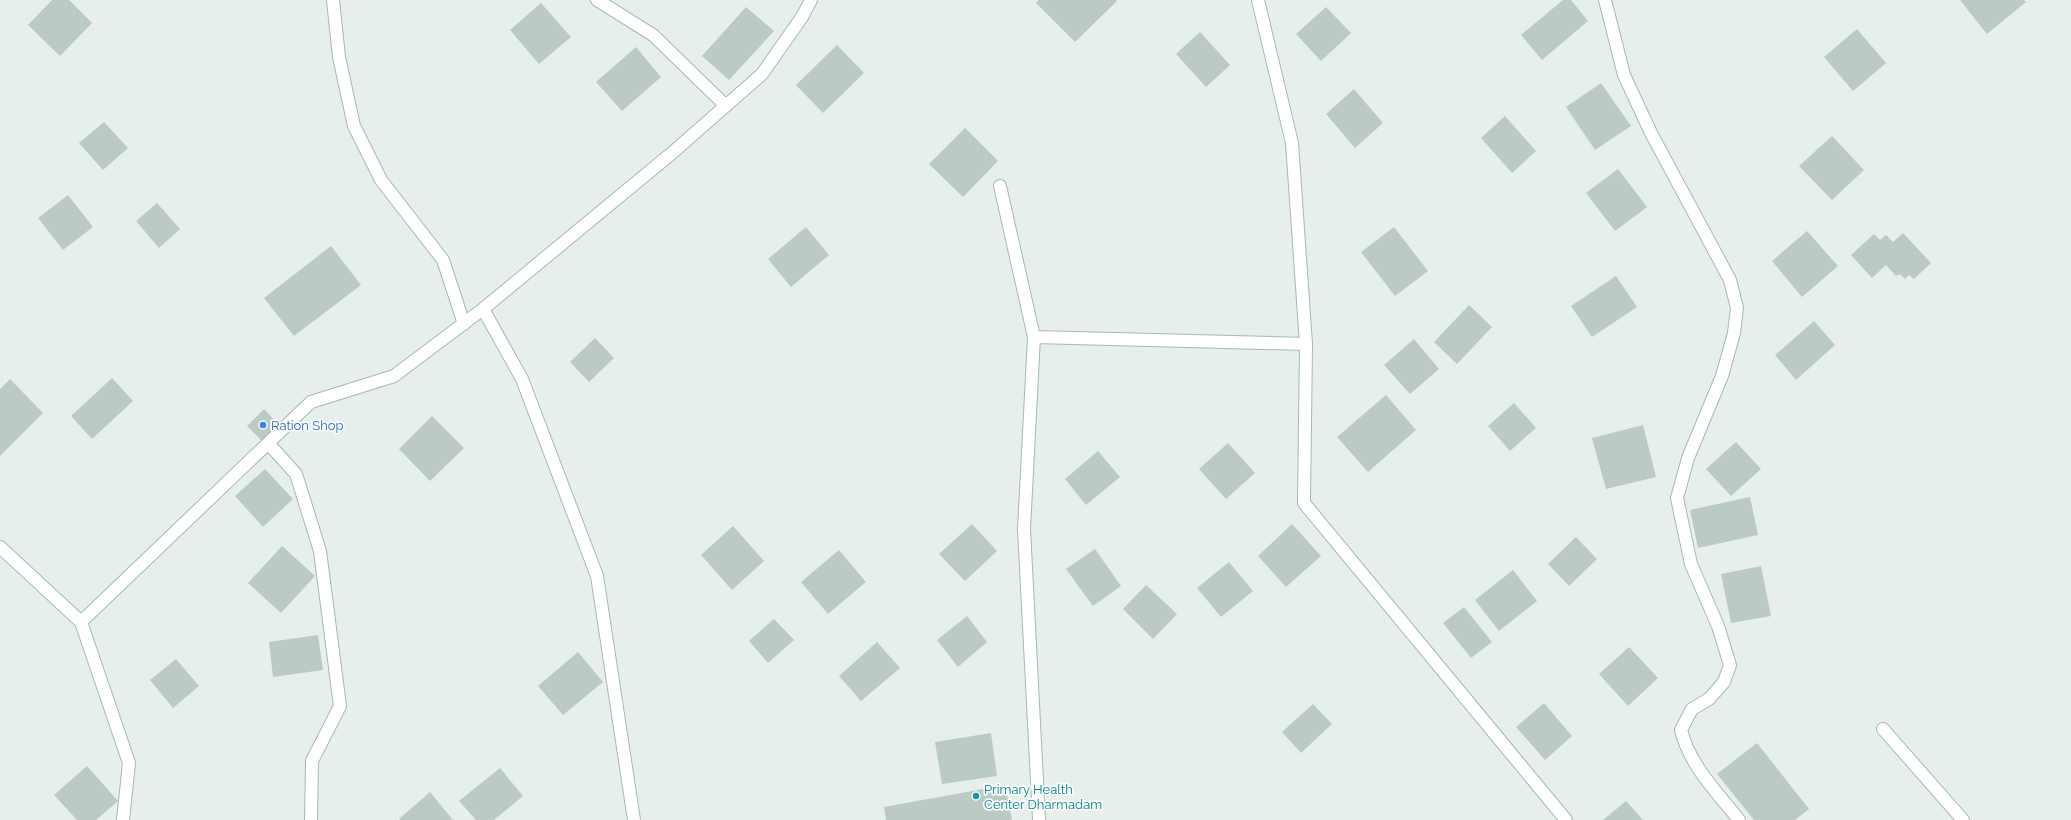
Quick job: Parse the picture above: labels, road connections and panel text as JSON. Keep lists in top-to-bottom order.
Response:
{
  "places": ["Ration Shop", "Primary Health Center Dharmadam"]
}
